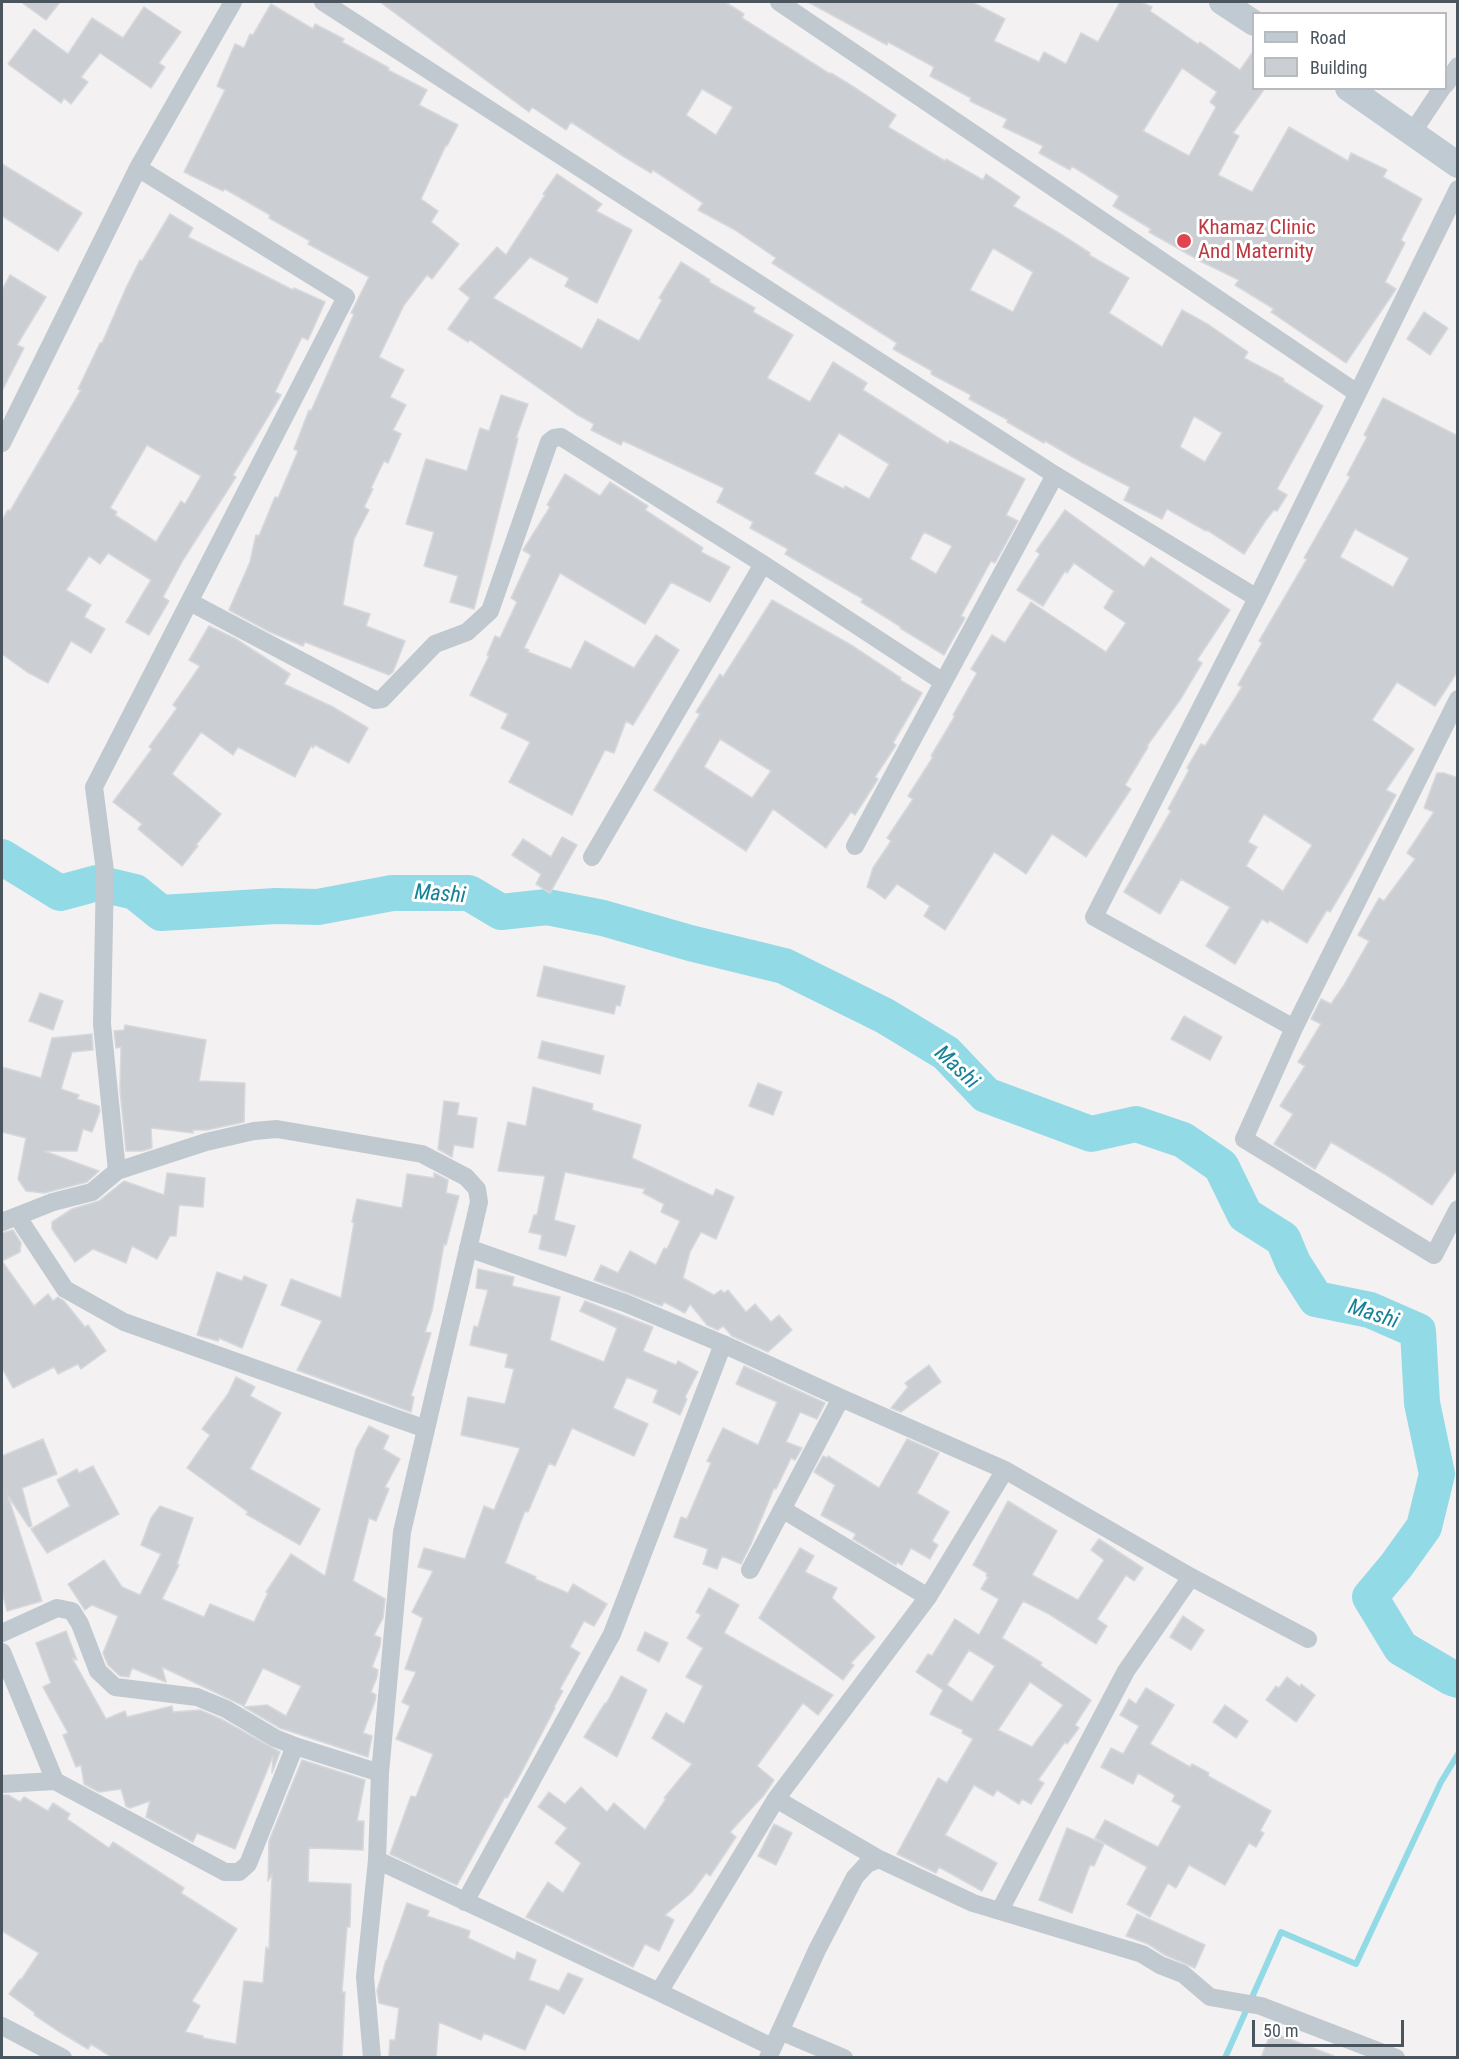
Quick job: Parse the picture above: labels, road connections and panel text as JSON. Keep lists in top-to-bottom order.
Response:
{
  "water": ["Mashi"],
  "places": ["Khamaz Clinic And Maternity"],
  "legend": ["Road", "Building"],
  "scale_bar": "50 m"
}
